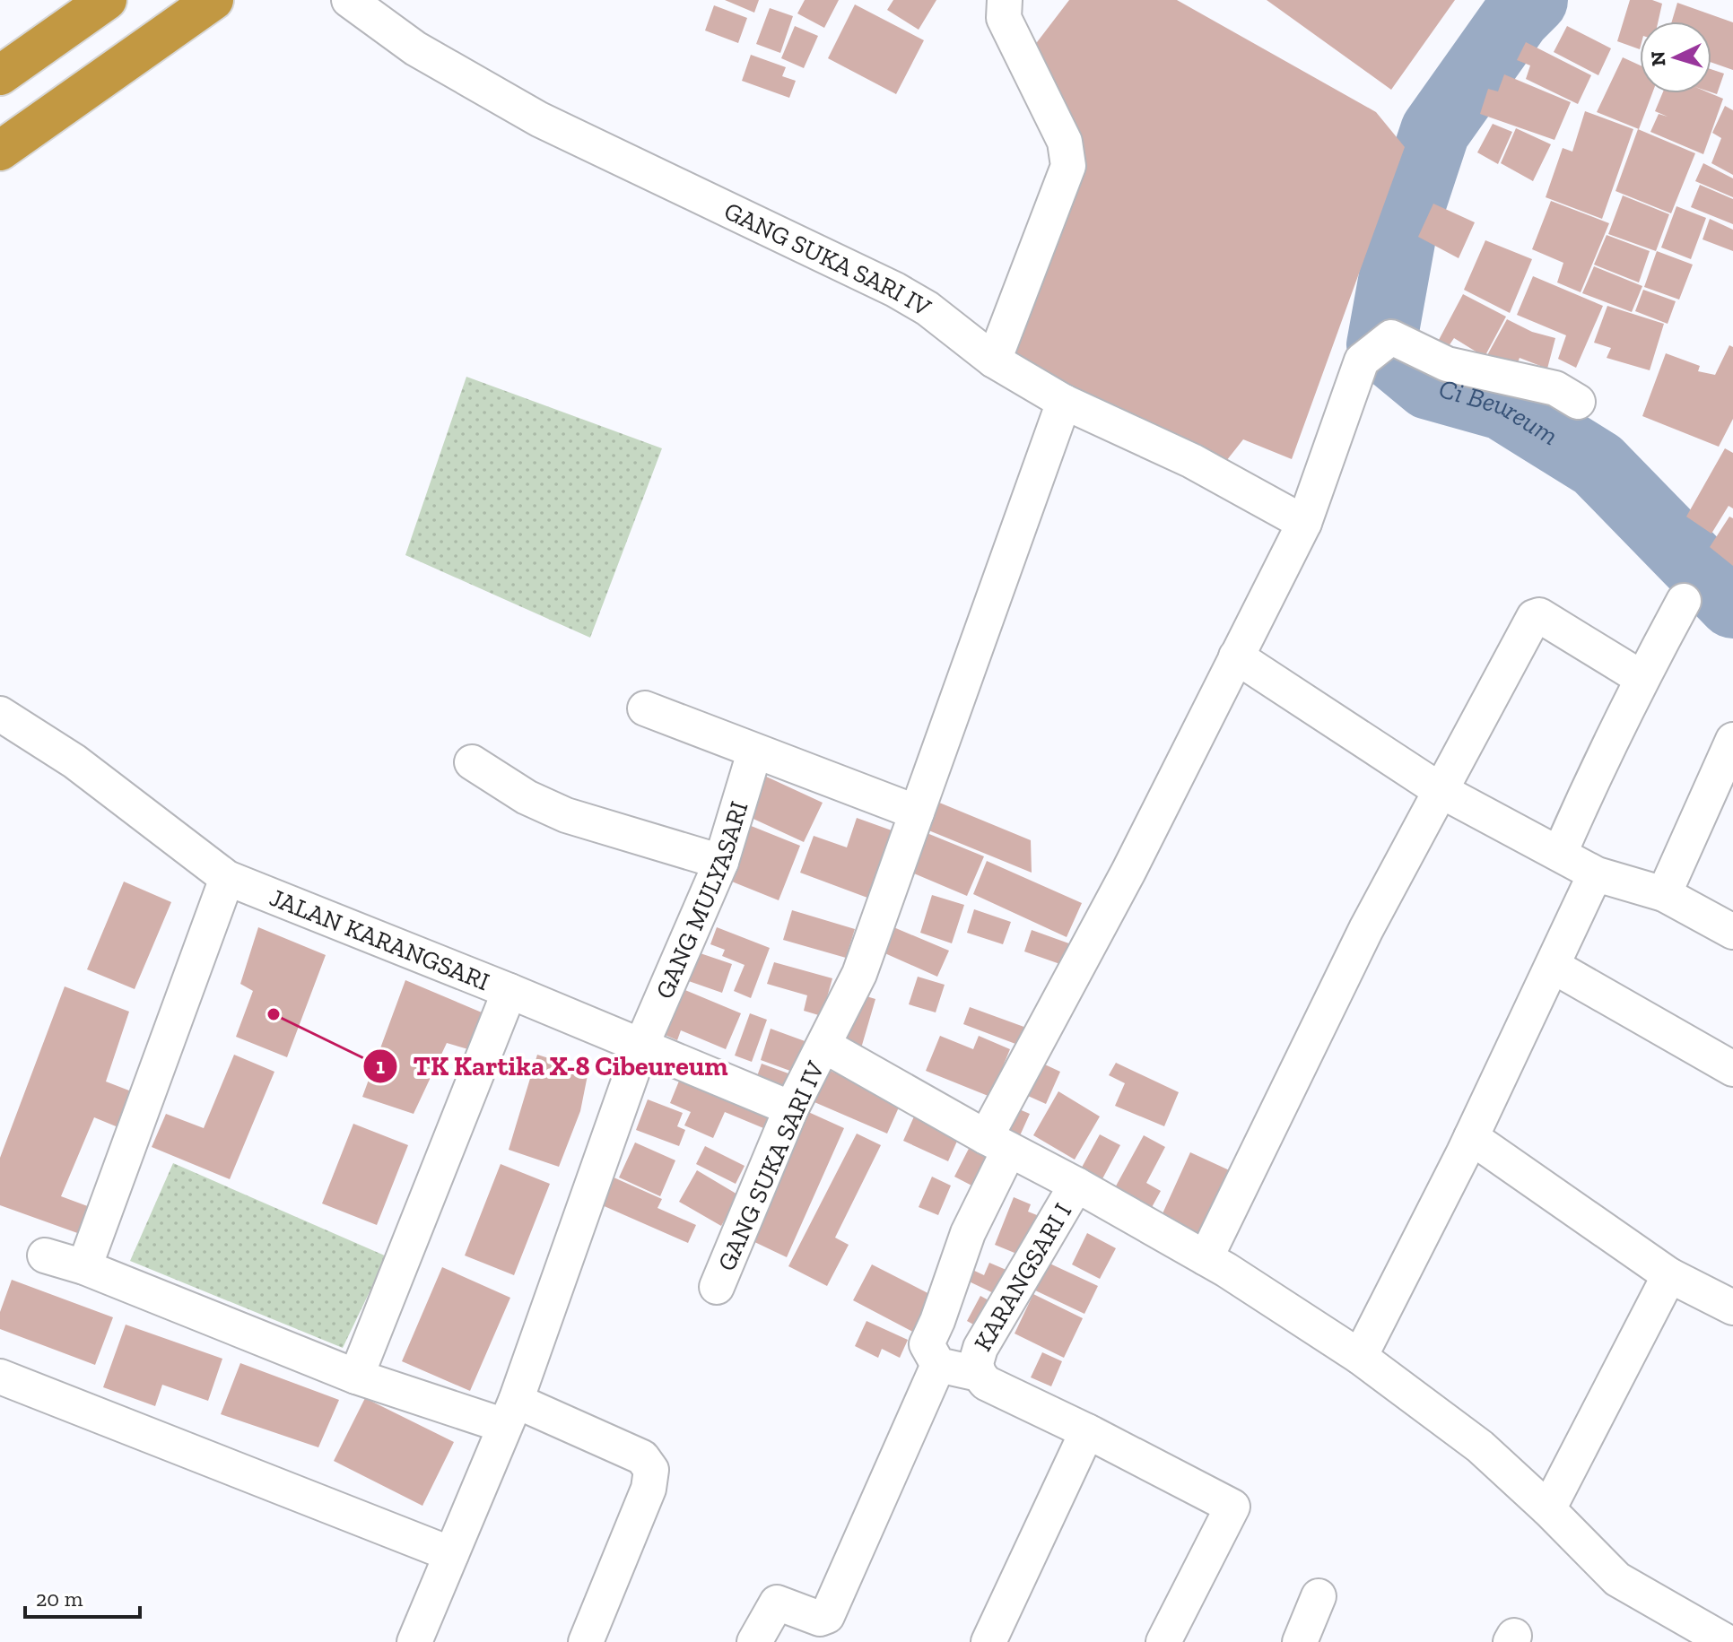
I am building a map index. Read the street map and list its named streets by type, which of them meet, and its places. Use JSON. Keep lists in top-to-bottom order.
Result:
{
  "streets": {
    "street": [
      "GANG SUKA SARI IV",
      "GANG MULYASARI",
      "JALAN KARANGSARI",
      "KARANGSARI I"
    ]
  },
  "crossings": [
    ["GANG SUKA SARI IV", "JALAN KARANGSARI"],
    ["GANG MULYASARI", "JALAN KARANGSARI"]
  ],
  "water": ["Ci Beureum"],
  "places": ["TK Kartika X-8 Cibeureum"],
  "scale_bar": "20 m",
  "north": "left"
}
